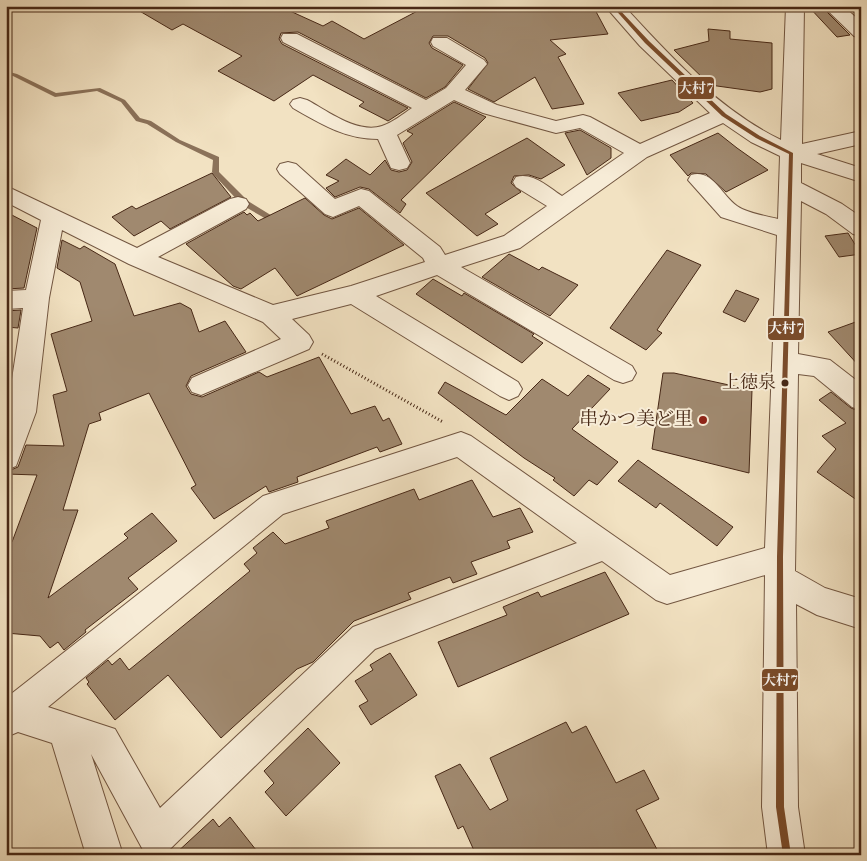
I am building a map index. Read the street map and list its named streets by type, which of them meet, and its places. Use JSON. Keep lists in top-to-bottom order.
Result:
{
  "places": ["上徳泉", "串かつ美ど里"],
  "lines": ["transit line 大村7"]
}
